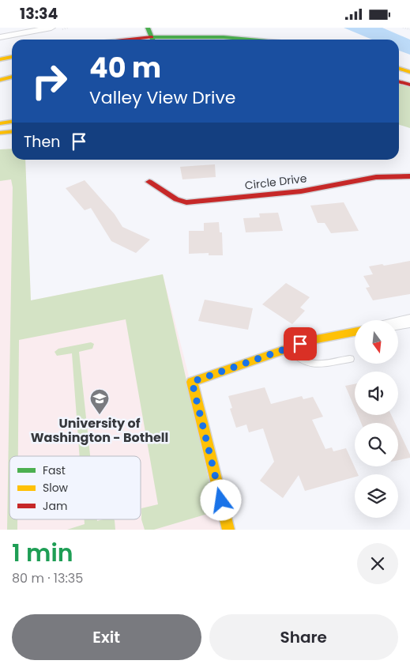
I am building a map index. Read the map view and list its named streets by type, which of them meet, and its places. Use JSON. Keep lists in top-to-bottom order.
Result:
{
  "streets": {
    "main road": ["Circle Drive"]
  },
  "places": {
    "school or university": ["University of Washington - Bothell"]
  },
  "legend": ["Fast", "Slow", "Jam"],
  "north": "bottom",
  "page": {
    "status": "13:34",
    "turn": ["40 m", "Valley View Drive"],
    "then": "Then",
    "heading": ["1 min", "80 m · 13:35"],
    "buttons": ["Exit", "Share"]
  }
}
